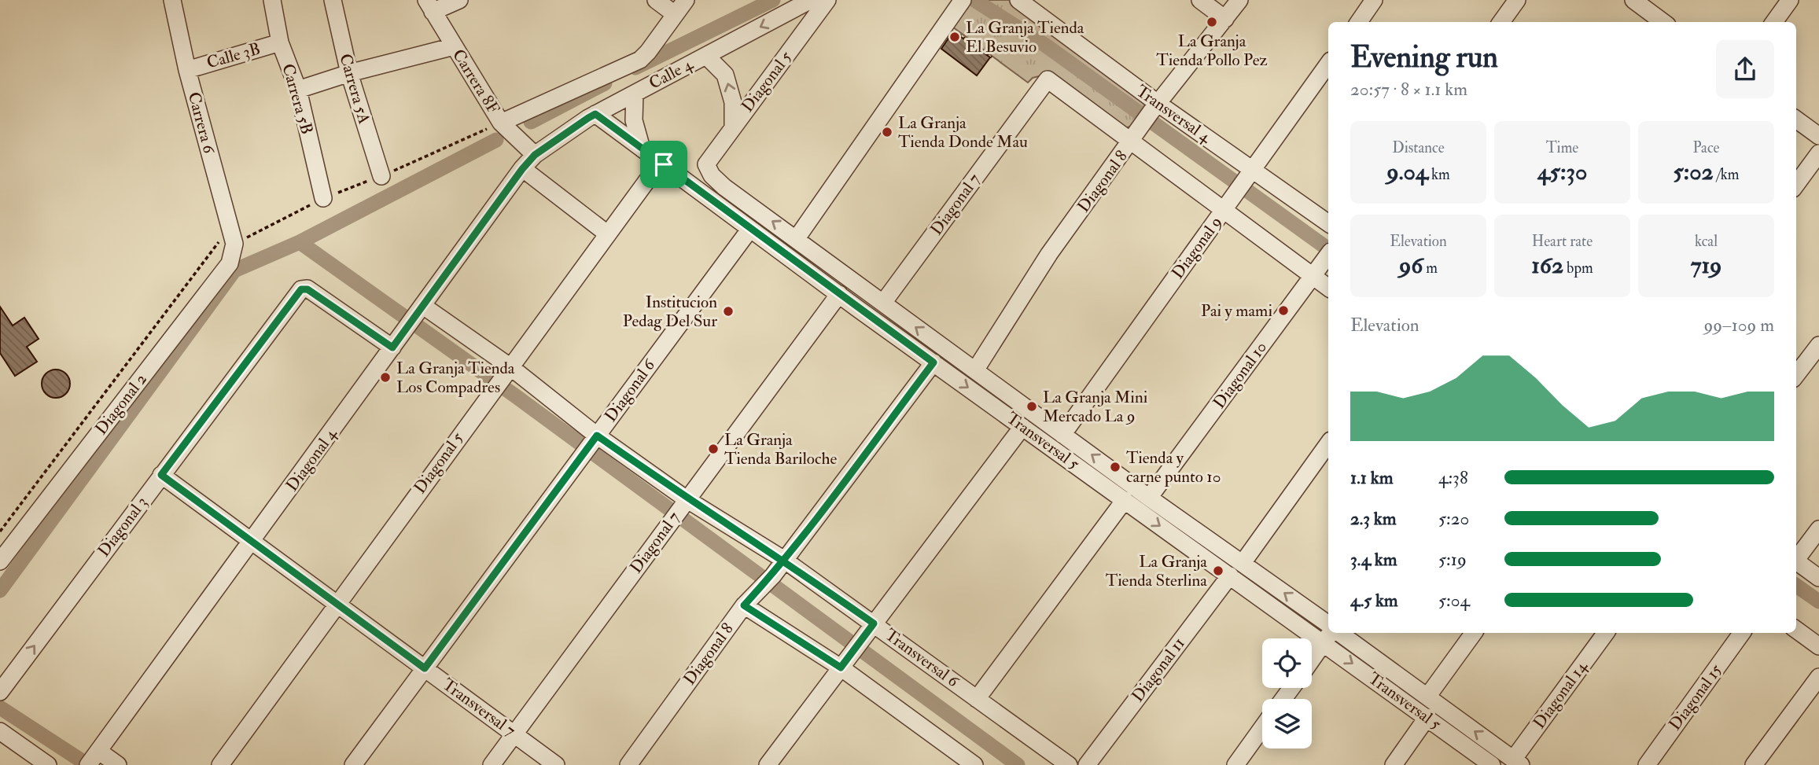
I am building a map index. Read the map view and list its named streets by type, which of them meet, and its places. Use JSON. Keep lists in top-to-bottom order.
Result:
{
  "streets": {
    "street": [
      "Calle 3B",
      "Calle 4",
      "Carrera 8F",
      "Diagonal 5",
      "Carrera 5A",
      "Carrera 5B",
      "Transversal 4",
      "Carrera 6",
      "Diagonal 8",
      "Diagonal 7",
      "Diagonal 9",
      "Diagonal 10",
      "Diagonal 6",
      "Diagonal 2",
      "Transversal 5",
      "Diagonal 4",
      "Diagonal 3",
      "Transversal 6",
      "Diagonal 11",
      "Diagonal 14",
      "Diagonal 15",
      "Transversal 7"
    ]
  },
  "crossings": [
    ["Calle 3B", "Carrera 5B"],
    ["Calle 3B", "Carrera 6"],
    ["Calle 4", "Carrera 8F"],
    ["Calle 4", "Diagonal 5"],
    ["Calle 4", "Transversal 5"],
    ["Calle 4", "Diagonal 4"],
    ["Carrera 8F", "Diagonal 4"],
    ["Diagonal 5", "Transversal 5"],
    ["Diagonal 5", "Transversal 6"],
    ["Diagonal 5", "Transversal 7"],
    ["Transversal 4", "Diagonal 8"],
    ["Transversal 4", "Diagonal 9"],
    ["Carrera 6", "Diagonal 2"],
    ["Diagonal 8", "Diagonal 7"],
    ["Diagonal 8", "Transversal 5"],
    ["Diagonal 8", "Transversal 6"],
    ["Diagonal 7", "Transversal 5"],
    ["Diagonal 7", "Transversal 6"],
    ["Diagonal 7", "Transversal 7"],
    ["Diagonal 9", "Transversal 5"],
    ["Diagonal 10", "Transversal 5"],
    ["Diagonal 6", "Transversal 5"],
    ["Diagonal 6", "Transversal 6"],
    ["Diagonal 6", "Transversal 7"],
    ["Transversal 5", "Diagonal 11"],
    ["Transversal 5", "Diagonal 14"],
    ["Diagonal 4", "Diagonal 3"],
    ["Diagonal 4", "Transversal 6"],
    ["Diagonal 4", "Transversal 7"],
    ["Diagonal 3", "Transversal 7"]
  ],
  "one_way": ["Diagonal 3"],
  "places": [
    "La Granja Tienda Pollo Pez",
    "La Granja Tienda El Besuvio",
    "La Granja Tienda Donde Mau",
    "Pai y mami",
    "Institucion Pedag Del Sur",
    "La Granja Tienda Los Compadres",
    "La Granja Mini Mercado La 9",
    "La Granja Tienda Bariloche",
    "Tienda y carne punto 10",
    "La Granja Tienda Sterlina"
  ],
  "page": {
    "heading": ["Evening run", "20:57 · 8 × 1.1 km"],
    "stats": [
      ["Distance", "9.04 km"],
      ["Time", "45:30"],
      ["Pace", "5:02 /km"],
      ["Elevation", "96 m"],
      ["Heart rate", "162 bpm"],
      ["kcal", "719"]
    ],
    "chart": ["Elevation", "99–109 m"],
    "list": [
      {
        "name": "1.1 km",
        "note": "4:38"
      },
      {
        "name": "2.3 km",
        "note": "5:20"
      },
      {
        "name": "3.4 km",
        "note": "5:19"
      },
      {
        "name": "4.5 km",
        "note": "5:04"
      }
    ]
  }
}
